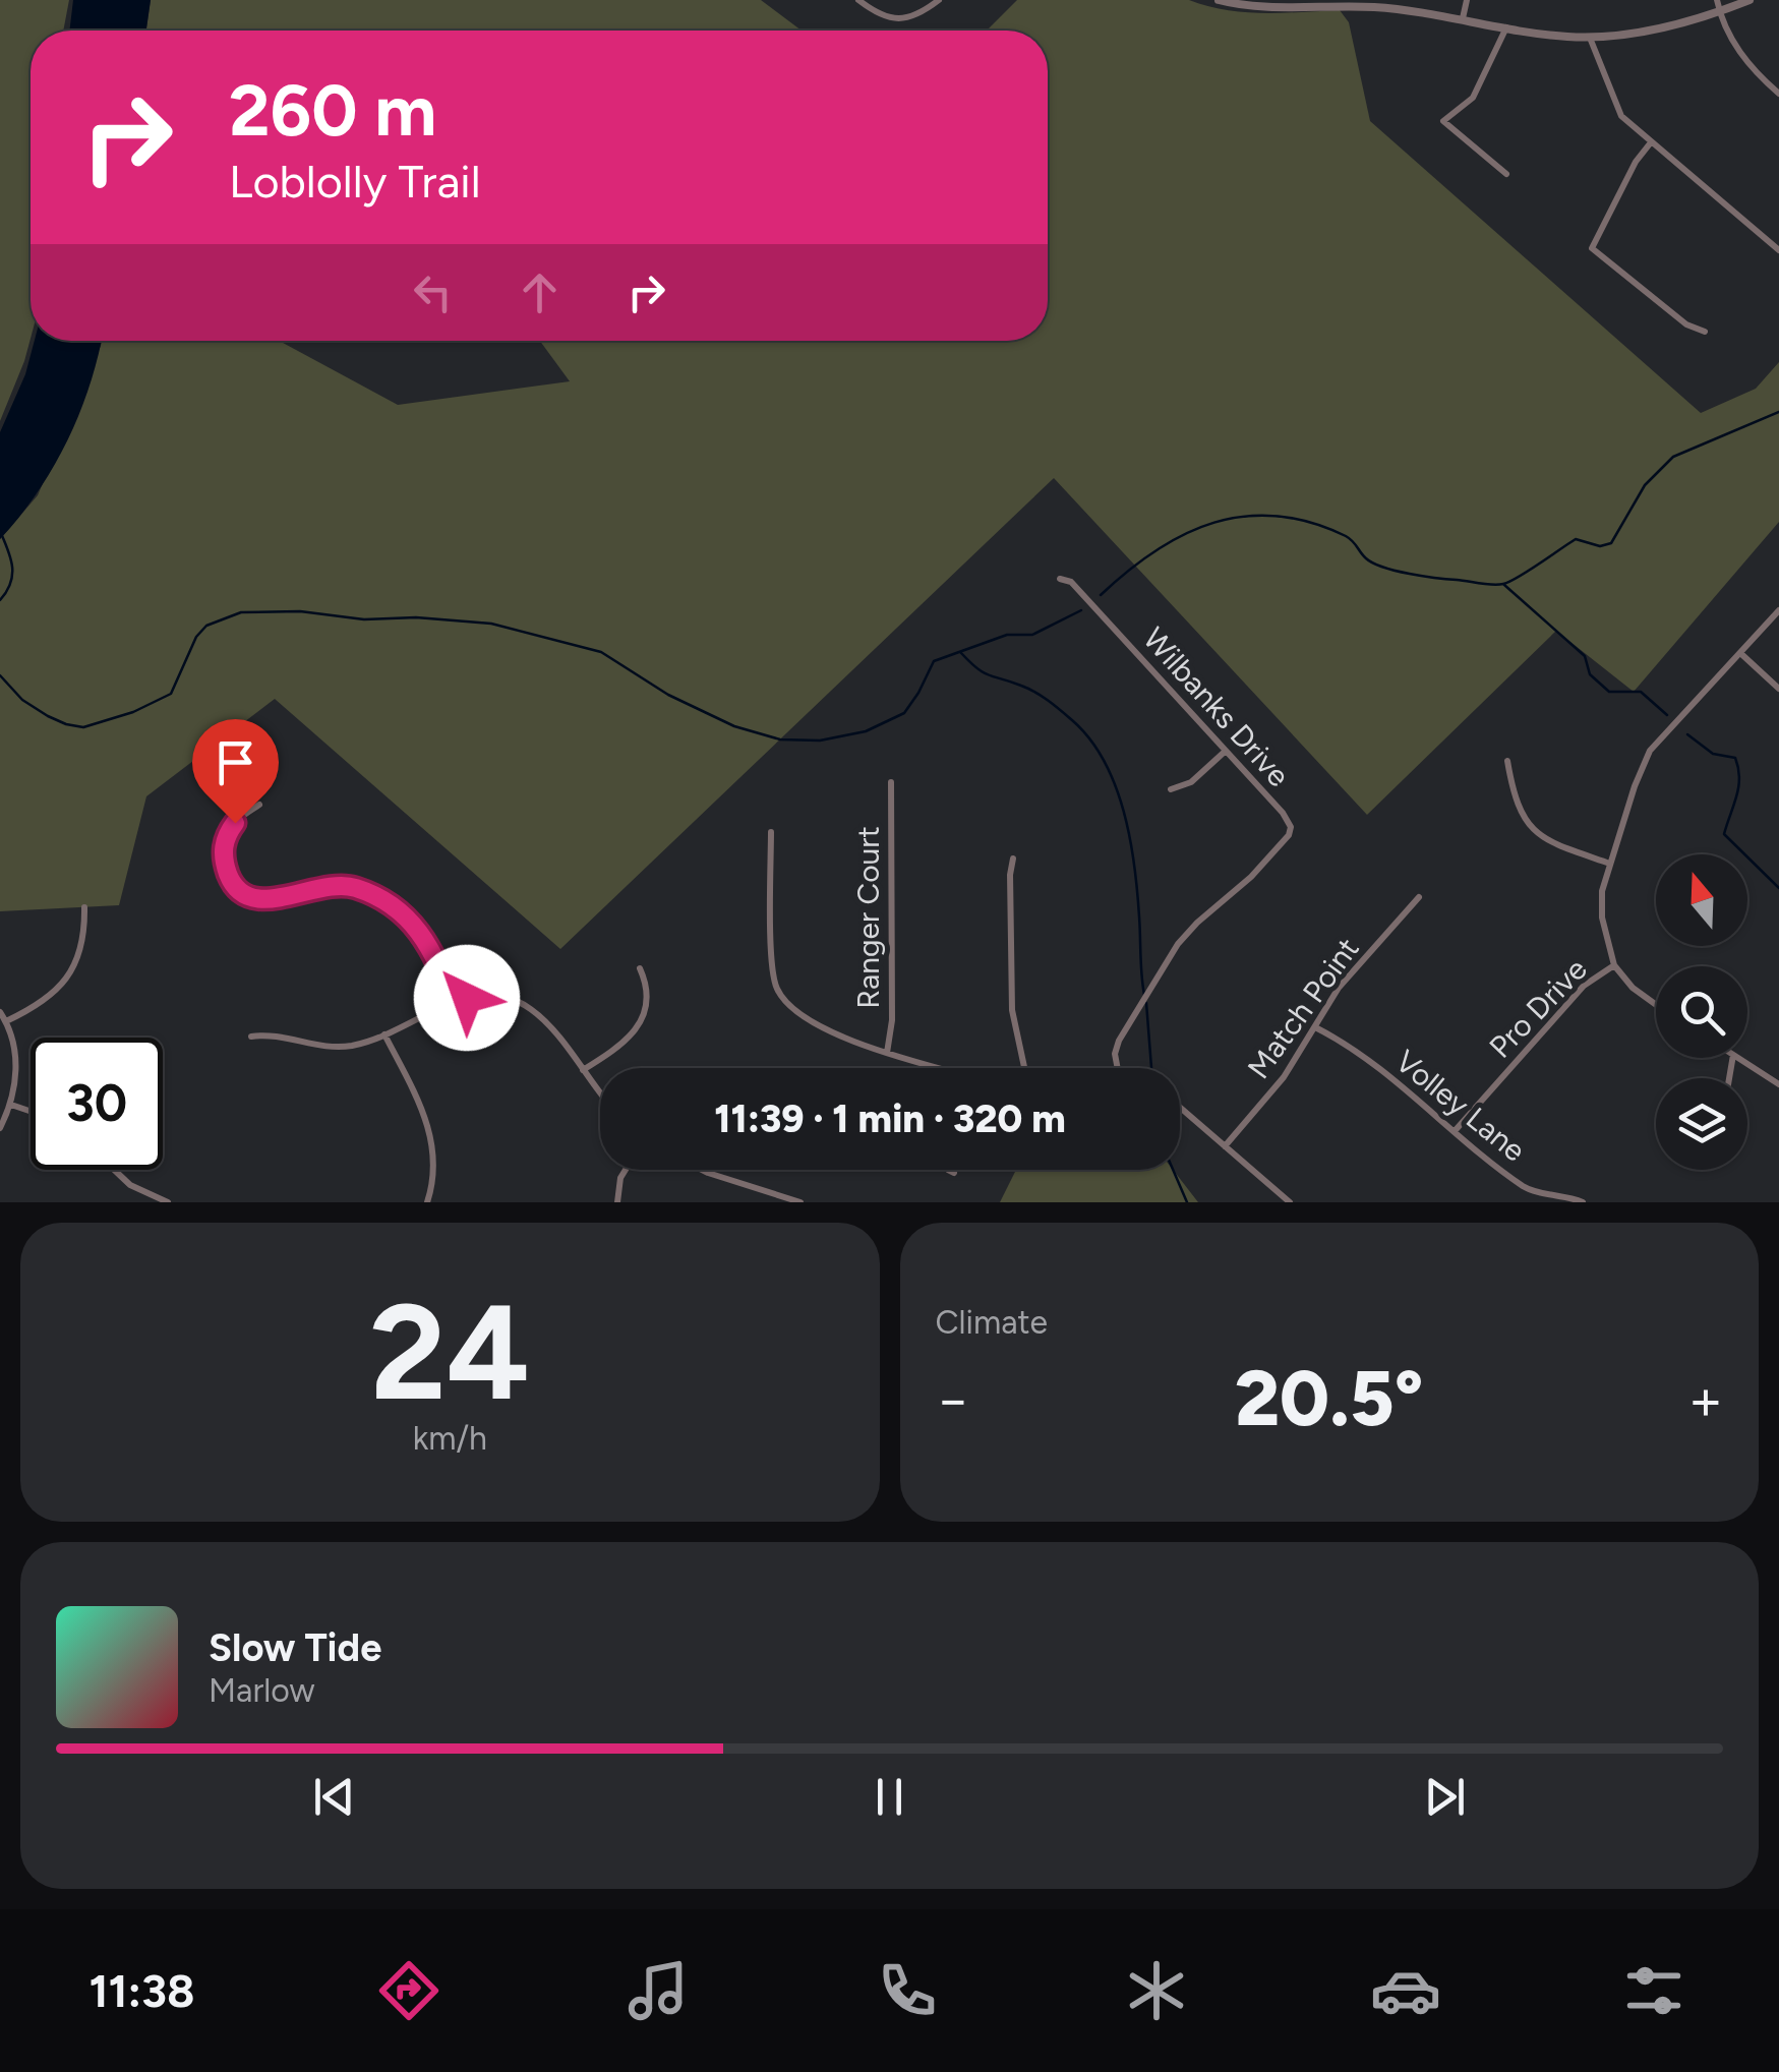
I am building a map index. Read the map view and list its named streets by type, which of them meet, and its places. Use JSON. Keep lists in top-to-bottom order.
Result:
{
  "streets": {
    "street": [
      "Wilbanks Drive",
      "Ranger Court",
      "Match Point",
      "Pro Drive",
      "Volley Lane"
    ]
  },
  "crossings": [
    ["Match Point", "Volley Lane"],
    ["Pro Drive", "Volley Lane"]
  ],
  "north": "top",
  "page": {
    "turn": ["260 m", "Loblolly Trail"],
    "limit": "30",
    "trip": "11:39 · 1 min · 320 m",
    "tile": [
      ["24", "km/h"],
      "Climate"
    ],
    "heat": ["−", "20.5°", "+"],
    "song": ["Slow Tide", "Marlow"],
    "tabs": "11:38"
  }
}
